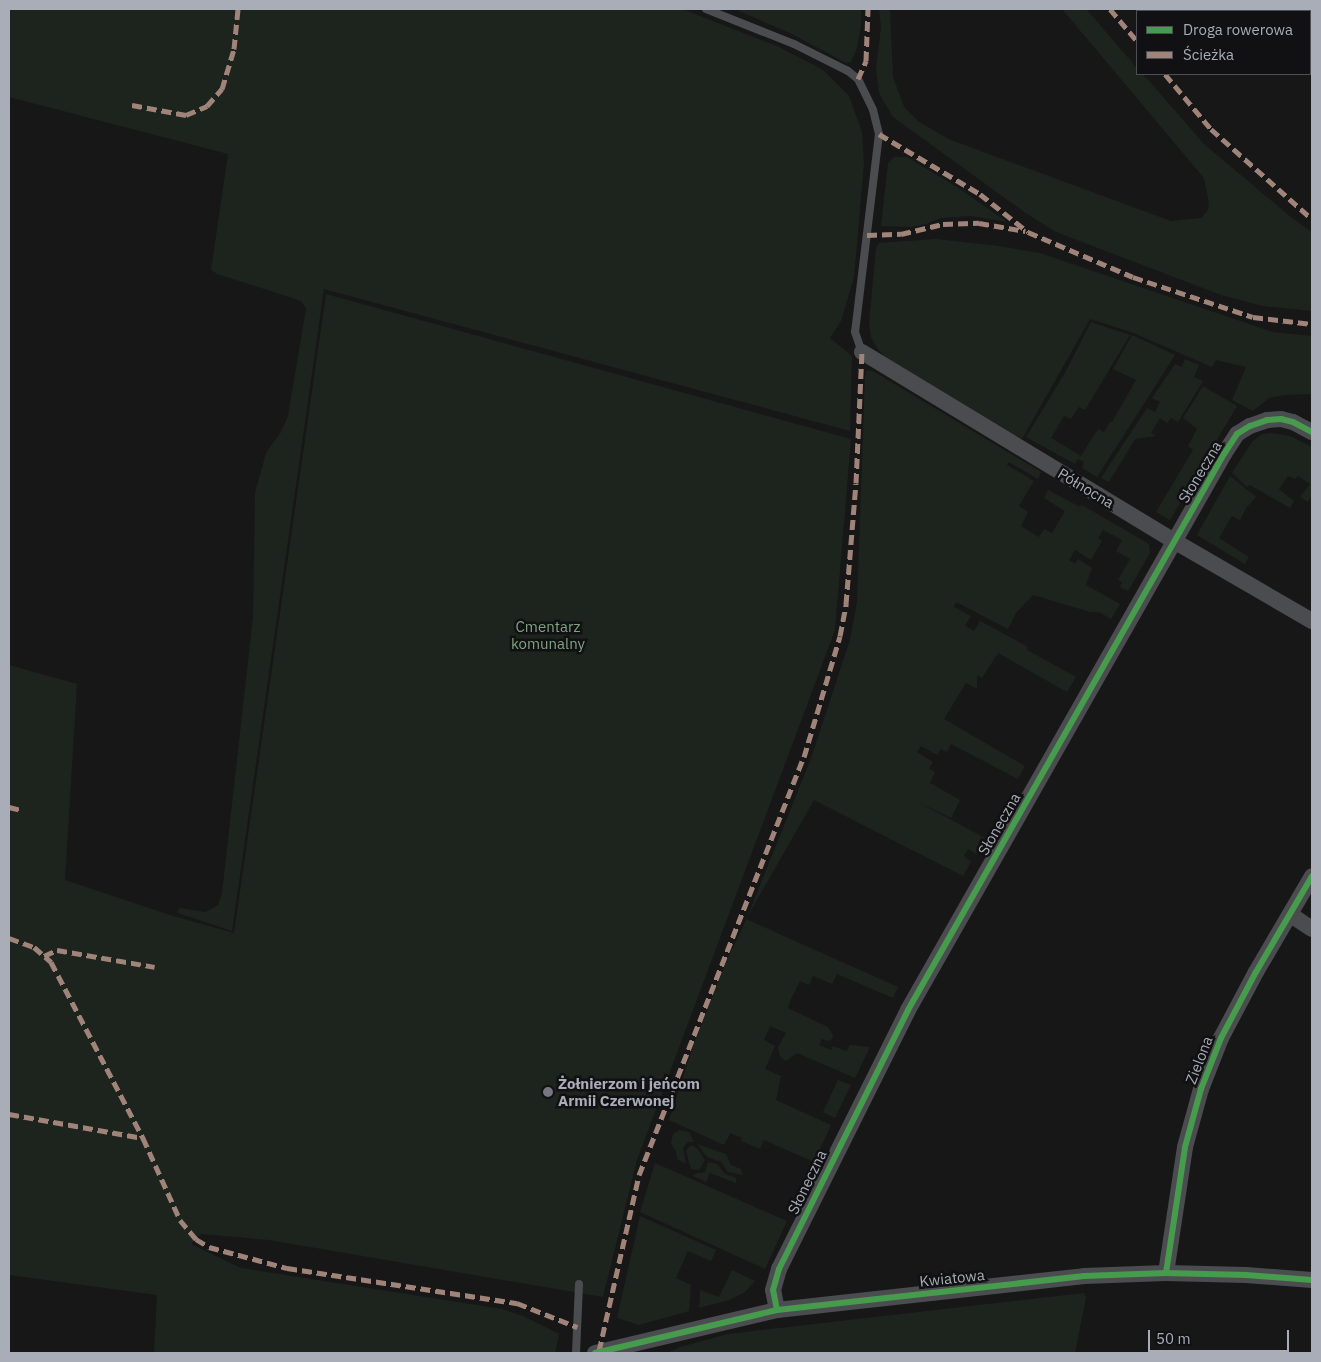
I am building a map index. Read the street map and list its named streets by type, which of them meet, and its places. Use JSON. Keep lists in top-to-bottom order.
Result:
{
  "streets": {
    "street": [
      "Słoneczna",
      "Północna",
      "Zielona",
      "Kwiatowa"
    ]
  },
  "crossings": [
    ["Słoneczna", "Północna"],
    ["Słoneczna", "Kwiatowa"],
    ["Zielona", "Kwiatowa"]
  ],
  "parks": ["Cmentarz komunalny"],
  "places": ["Żołnierzom i jeńcom Armii Czerwonej"],
  "legend": ["Droga rowerowa", "Ścieżka"],
  "scale_bar": "50 m"
}
